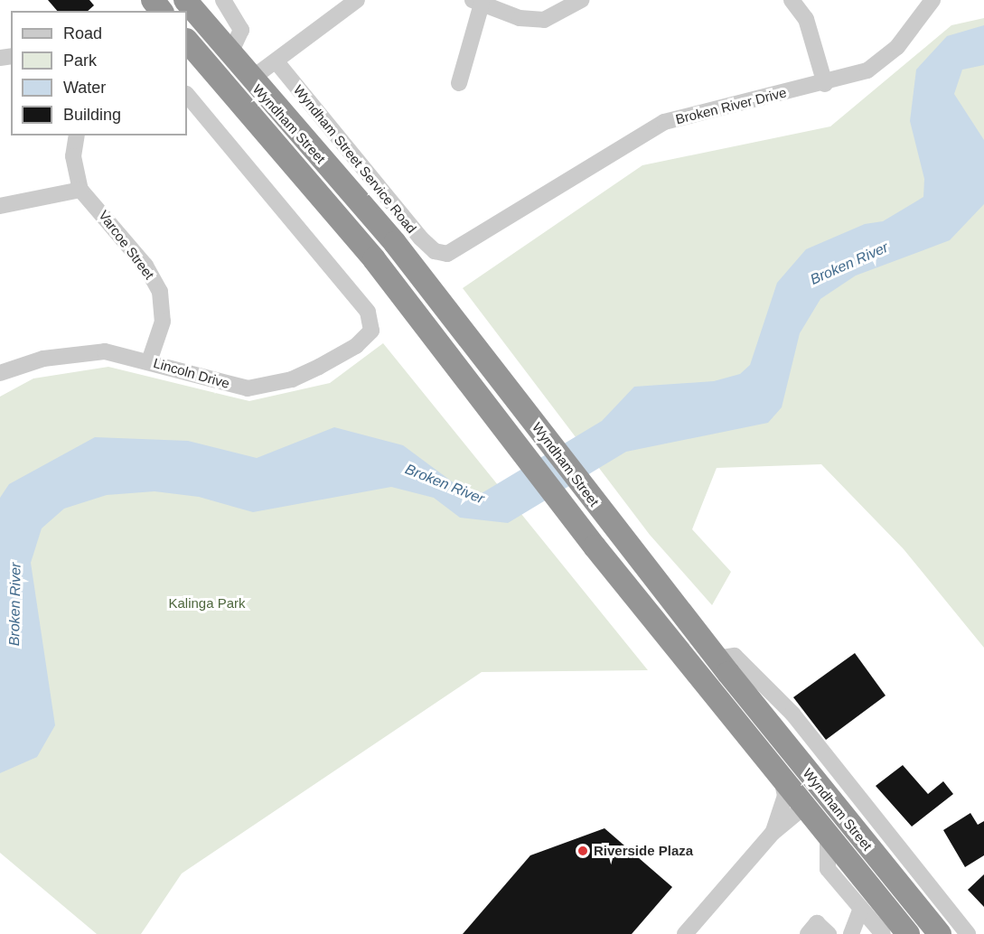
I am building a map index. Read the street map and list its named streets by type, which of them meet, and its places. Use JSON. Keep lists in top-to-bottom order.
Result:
{
  "streets": {
    "highway": ["Wyndham Street"],
    "street": [
      "Broken River Drive",
      "Wyndham Street Service Road",
      "Varcoe Street",
      "Lincoln Drive"
    ]
  },
  "crossings": [
    ["Broken River Drive", "Wyndham Street Service Road"],
    ["Varcoe Street", "Lincoln Drive"]
  ],
  "water": ["Broken River"],
  "parks": ["Kalinga Park"],
  "places": ["Riverside Plaza"],
  "legend": [
    "Road",
    "Park",
    "Water",
    "Building"
  ]
}
